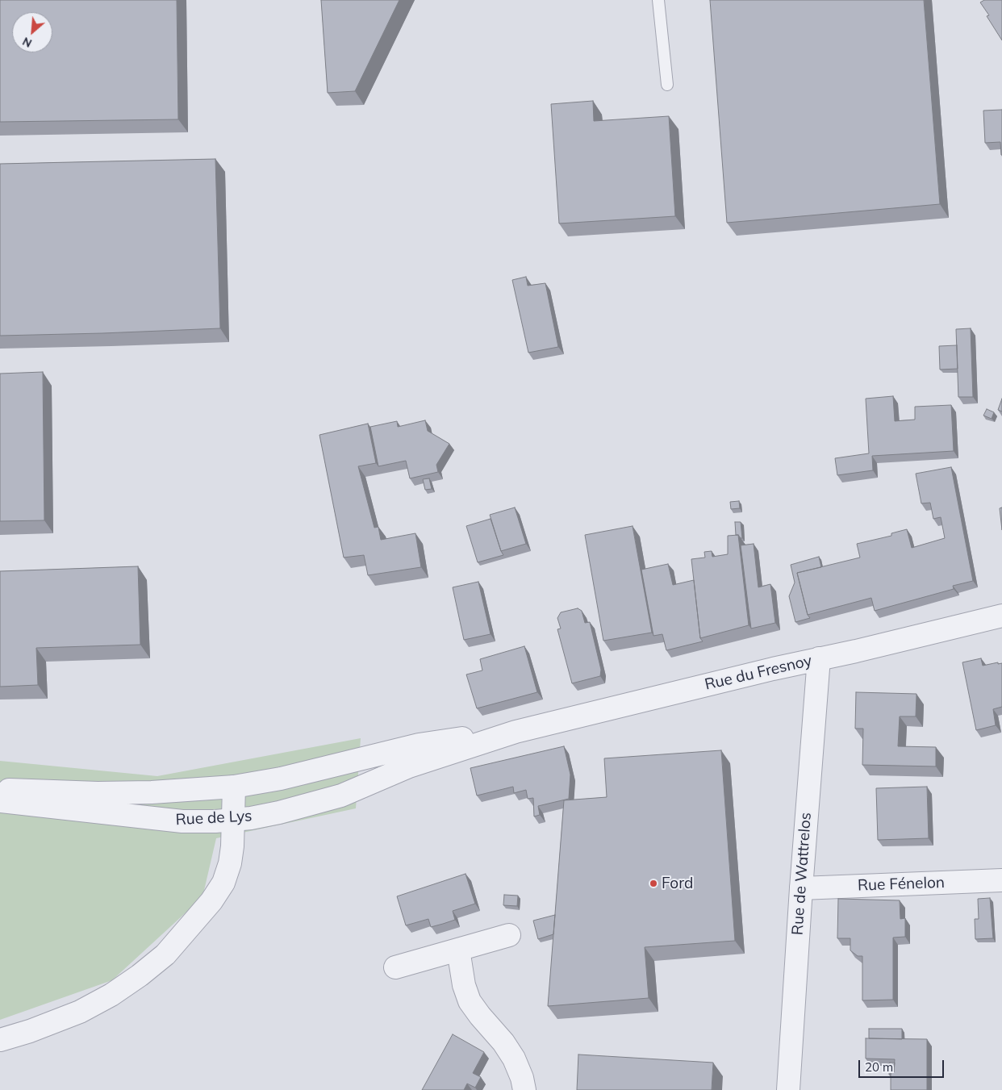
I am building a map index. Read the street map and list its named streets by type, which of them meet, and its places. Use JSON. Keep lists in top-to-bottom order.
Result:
{
  "streets": {
    "street": [
      "Rue du Fresnoy",
      "Rue de Lys",
      "Rue de Wattrelos",
      "Rue Fénelon"
    ]
  },
  "crossings": [
    ["Rue du Fresnoy", "Rue de Lys"],
    ["Rue du Fresnoy", "Rue de Wattrelos"],
    ["Rue de Wattrelos", "Rue Fénelon"]
  ],
  "places": ["Ford"],
  "scale_bar": "20 m",
  "north": "bottom left"
}
